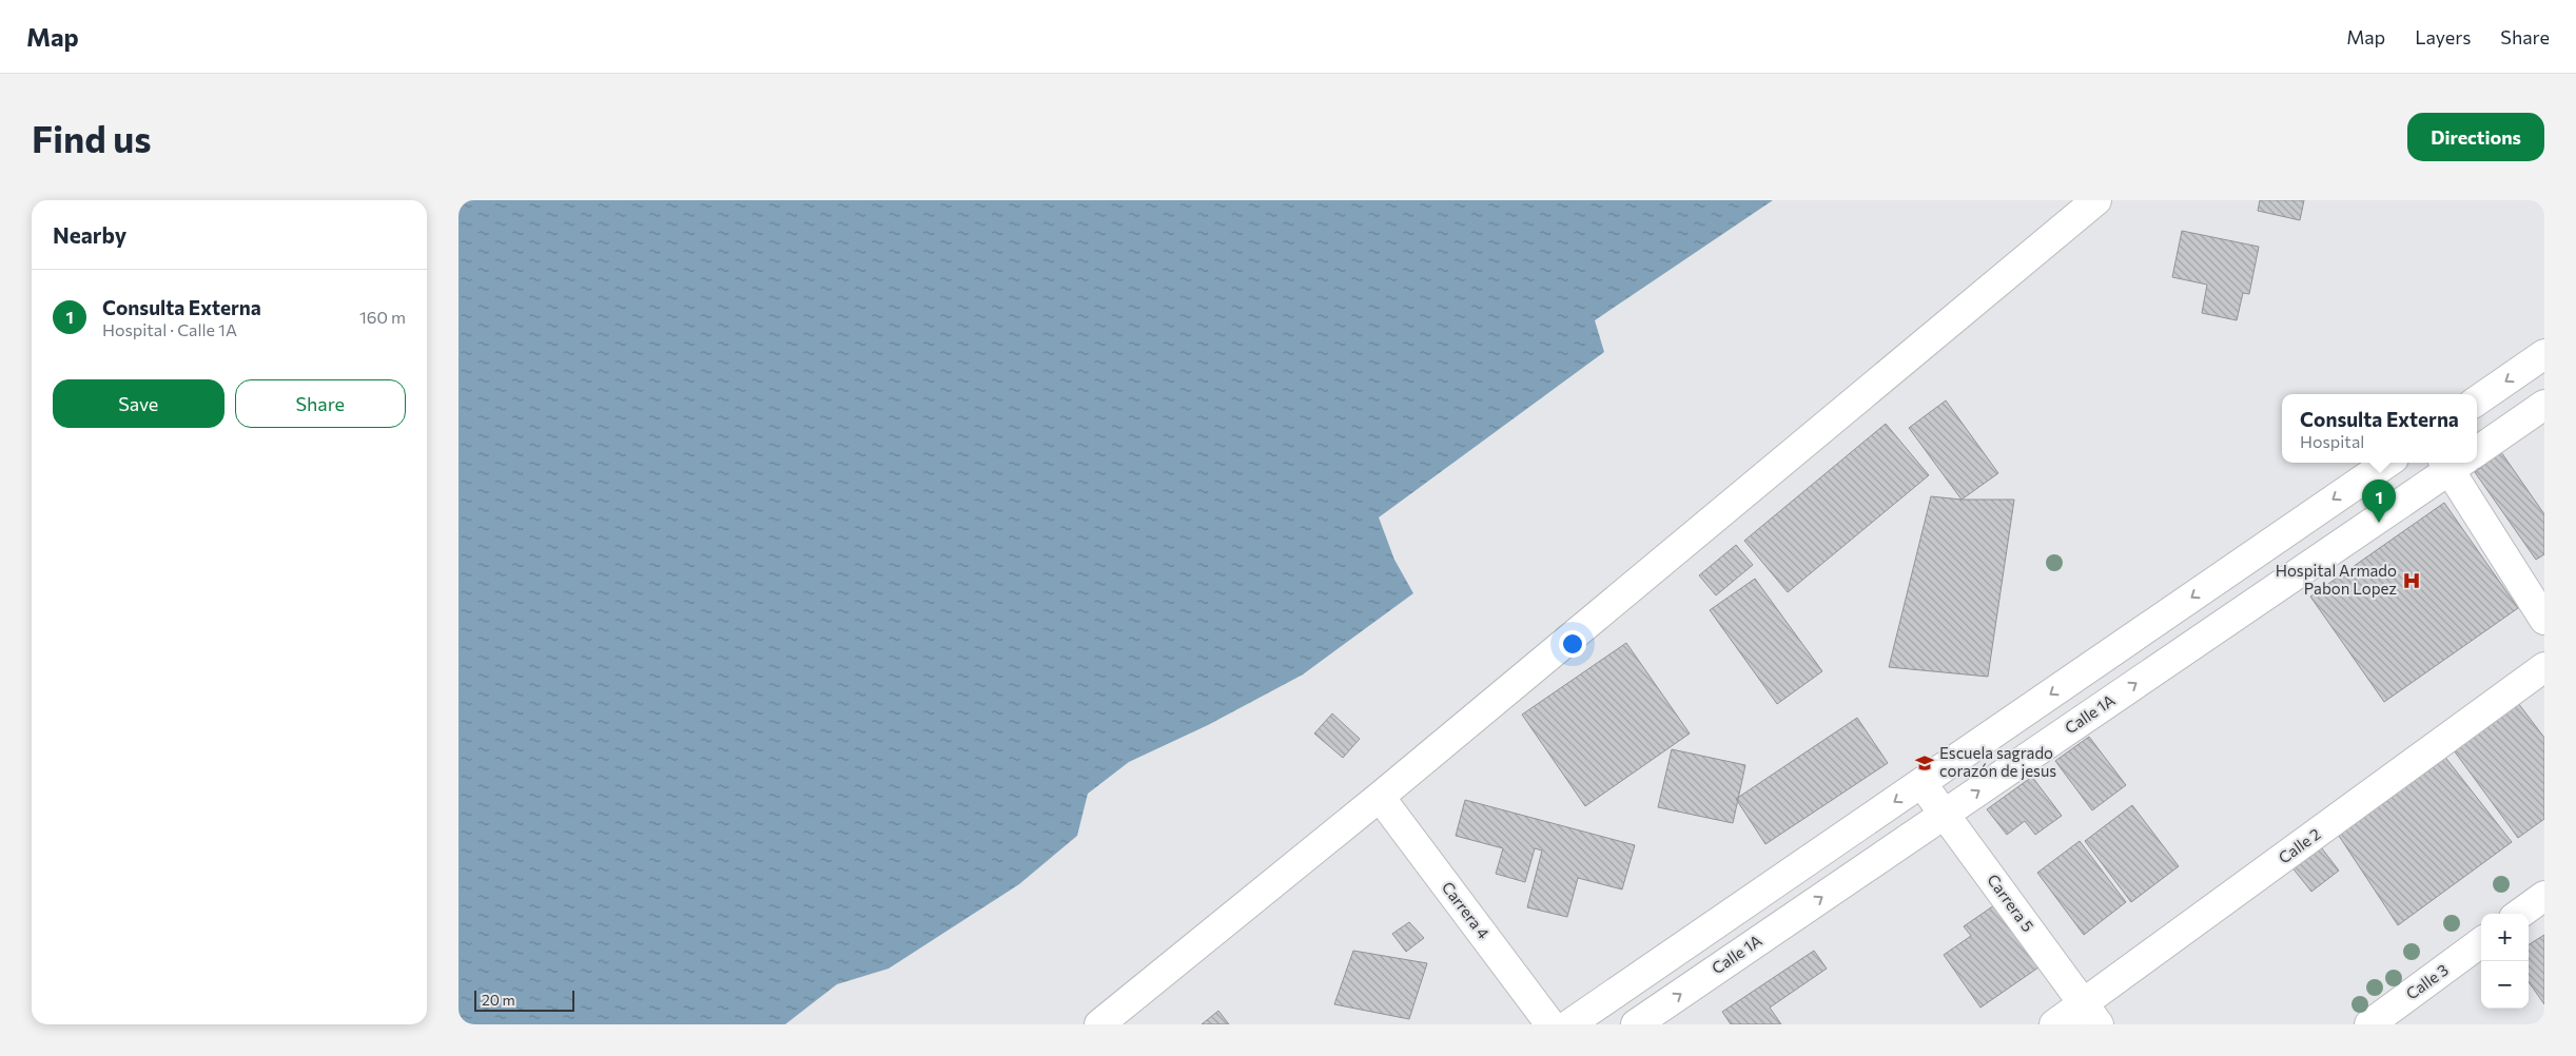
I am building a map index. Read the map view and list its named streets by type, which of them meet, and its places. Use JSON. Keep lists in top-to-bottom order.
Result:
{
  "streets": {
    "street": [
      "Calle 1A",
      "Calle 2",
      "Carrera 5",
      "Carrera 4",
      "Calle 3"
    ]
  },
  "crossings": [
    ["Calle 1A", "Carrera 5"],
    ["Calle 2", "Carrera 5"]
  ],
  "places": {
    "hospital": ["Hospital Armado Pabon Lopez"],
    "school or university": ["Escuela sagrado corazón de jesus"]
  },
  "scale_bar": "20 m",
  "page": {
    "header": "Map",
    "nav": ["Map", "Layers", "Share"],
    "buttons": [
      "Directions",
      ["Save", "Share"]
    ],
    "title": "Find us",
    "heading": "Nearby",
    "list": [
      {
        "mark": "1",
        "name": "Consulta Externa",
        "note": "Hospital · Calle 1A",
        "value": "160 m"
      }
    ],
    "popup": ["Consulta Externa", "Hospital"],
    "pins": "1",
    "map_buttons": ["+", "−"],
    "scale": "20 m"
  }
}
